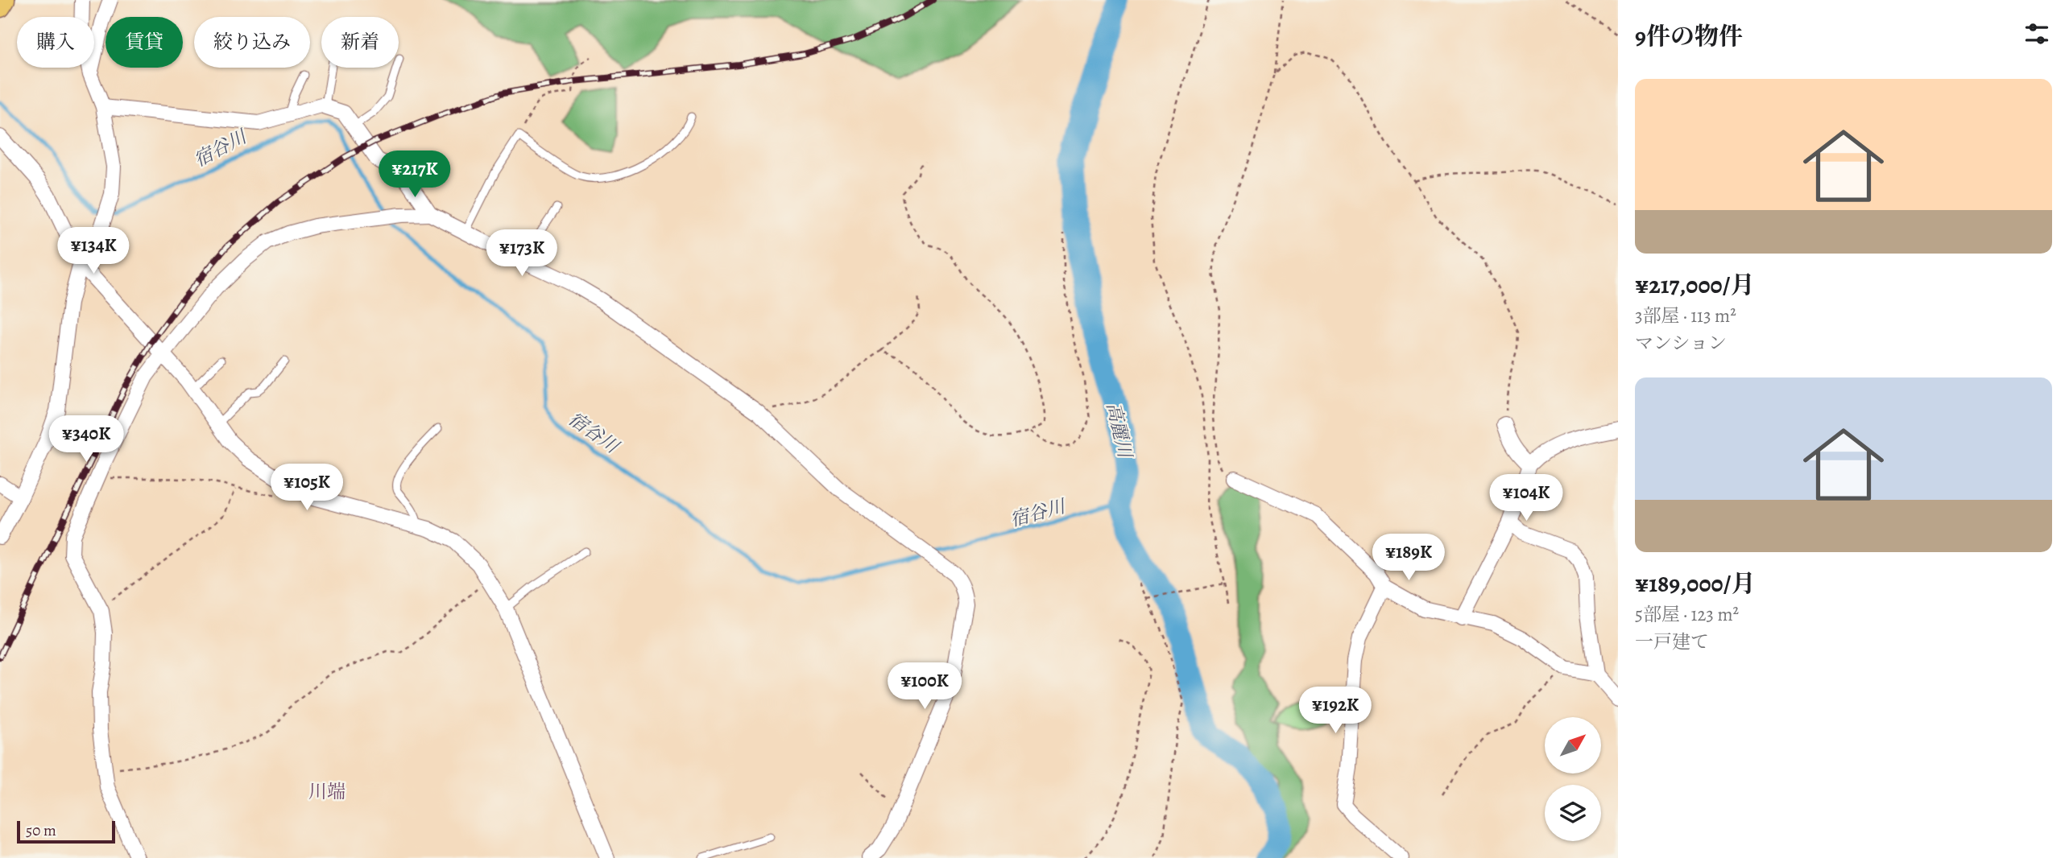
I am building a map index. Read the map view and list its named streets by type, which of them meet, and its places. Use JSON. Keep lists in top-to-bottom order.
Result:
{
  "districts": ["川端"],
  "water": ["宿谷川", "高麗川"],
  "scale_bar": "50 m",
  "north": "top right",
  "page": {
    "heading": "9件の物件",
    "chip": [
      "購入",
      "賃貸",
      "絞り込み",
      "新着"
    ],
    "list": [
      {
        "name": "¥217,000/月",
        "note": "3部屋 · 113 m² · マンション"
      },
      {
        "name": "¥189,000/月",
        "note": "5部屋 · 123 m² · 一戸建て"
      }
    ],
    "price": [
      "¥217K",
      "¥134K",
      "¥173K",
      "¥340K",
      "¥105K",
      "¥104K",
      "¥189K",
      "¥100K",
      "¥192K"
    ],
    "scale": "50 m"
  }
}
